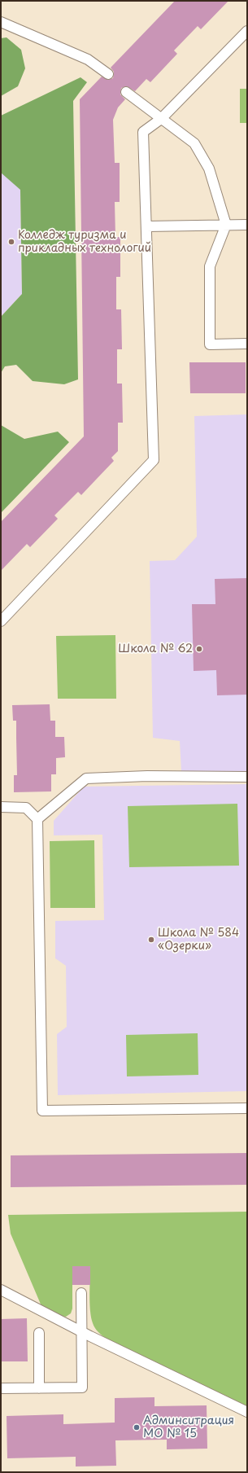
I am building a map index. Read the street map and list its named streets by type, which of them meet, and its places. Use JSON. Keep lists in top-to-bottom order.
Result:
{
  "places": [
    "Колледж туризма и прикладных технологий",
    "Школа № 62",
    "Школа № 584 «Озерки»",
    "Админситрация МО № 15"
  ]
}
